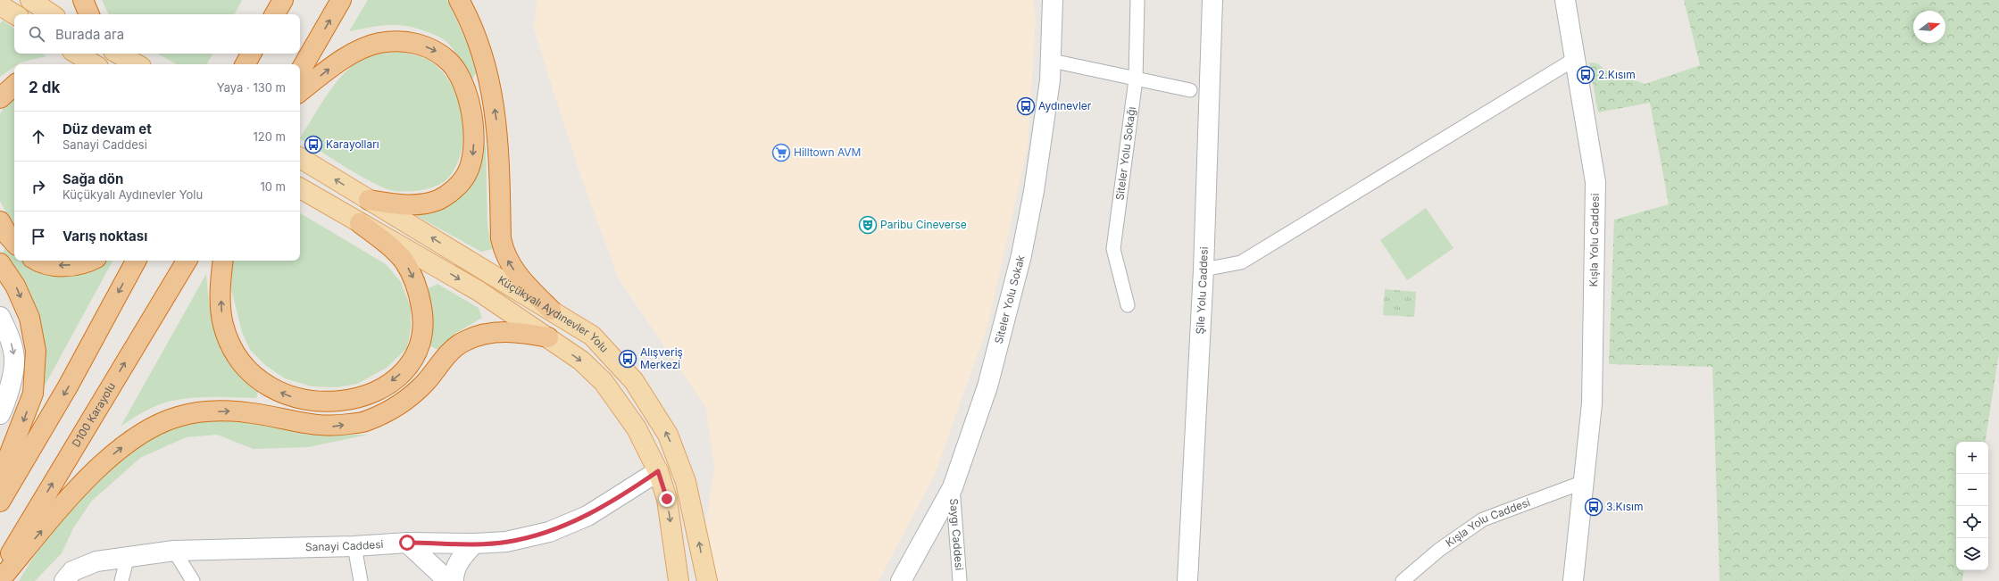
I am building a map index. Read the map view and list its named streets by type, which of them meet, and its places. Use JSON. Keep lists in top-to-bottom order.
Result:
{
  "streets": {
    "highway": ["D100 Karayolu"],
    "main road": ["Küçükyalı Aydınevler Yolu"],
    "street": [
      "Siteler Yolu Sokağı",
      "Kışla Yolu Caddesi",
      "Şile Yolu Caddesi",
      "Siteler Yolu Sokak",
      "Saygı Caddesi",
      "Sanayi Caddesi"
    ]
  },
  "crossings": [
    ["Siteler Yolu Sokak", "Saygı Caddesi"],
    ["Küçükyalı Aydınevler Yolu", "Sanayi Caddesi"]
  ],
  "places": {
    "bus stop": [
      "2.Kısım",
      "Aydınevler",
      "Karayolları",
      "Alışveriş Merkezi",
      "3.Kısım"
    ],
    "supermarket": ["Hilltown AVM"],
    "theatre": ["Paribu Cineverse"]
  },
  "north": "right",
  "page": {
    "search": "Burada ara",
    "heading": ["2 dk", "Yaya · 130 m"],
    "list": [
      ["Düz devam et", "Sanayi Caddesi", "120 m"],
      ["Sağa dön", "Küçükyalı Aydınevler Yolu", "10 m"],
      "Varış noktası"
    ],
    "map_buttons": ["+", "−"]
  }
}
